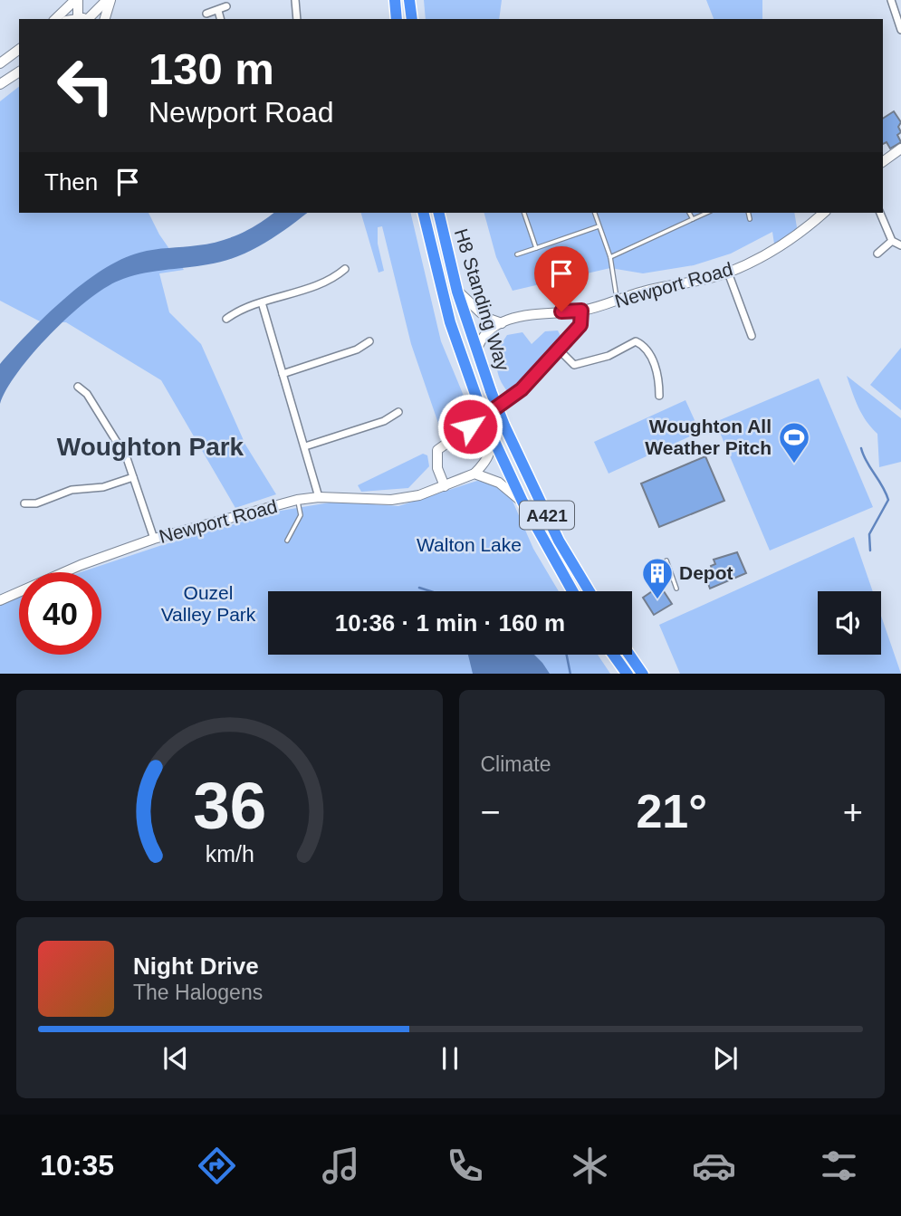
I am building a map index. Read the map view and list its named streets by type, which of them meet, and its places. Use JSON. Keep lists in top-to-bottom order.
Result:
{
  "streets": {
    "highway": ["H8 Standing Way", "A421"],
    "street": ["Newport Road"]
  },
  "crossings": [
    ["Newport Road", "H8 Standing Way"]
  ],
  "districts": ["Woughton Park"],
  "parks": ["Walton Lake", "Ouzel Valley Park"],
  "places": {
    "sports": ["Woughton All Weather Pitch"],
    "building": ["Depot"]
  },
  "page": {
    "turn": ["130 m", "Newport Road"],
    "then": "Then",
    "limit": "40",
    "trip": "10:36 · 1 min · 160 m",
    "tile": "Climate",
    "heat": ["−", "21°", "+"],
    "song": ["Night Drive", "The Halogens"],
    "tabs": "10:35",
    "gauge": ["36", "km/h"]
  }
}
